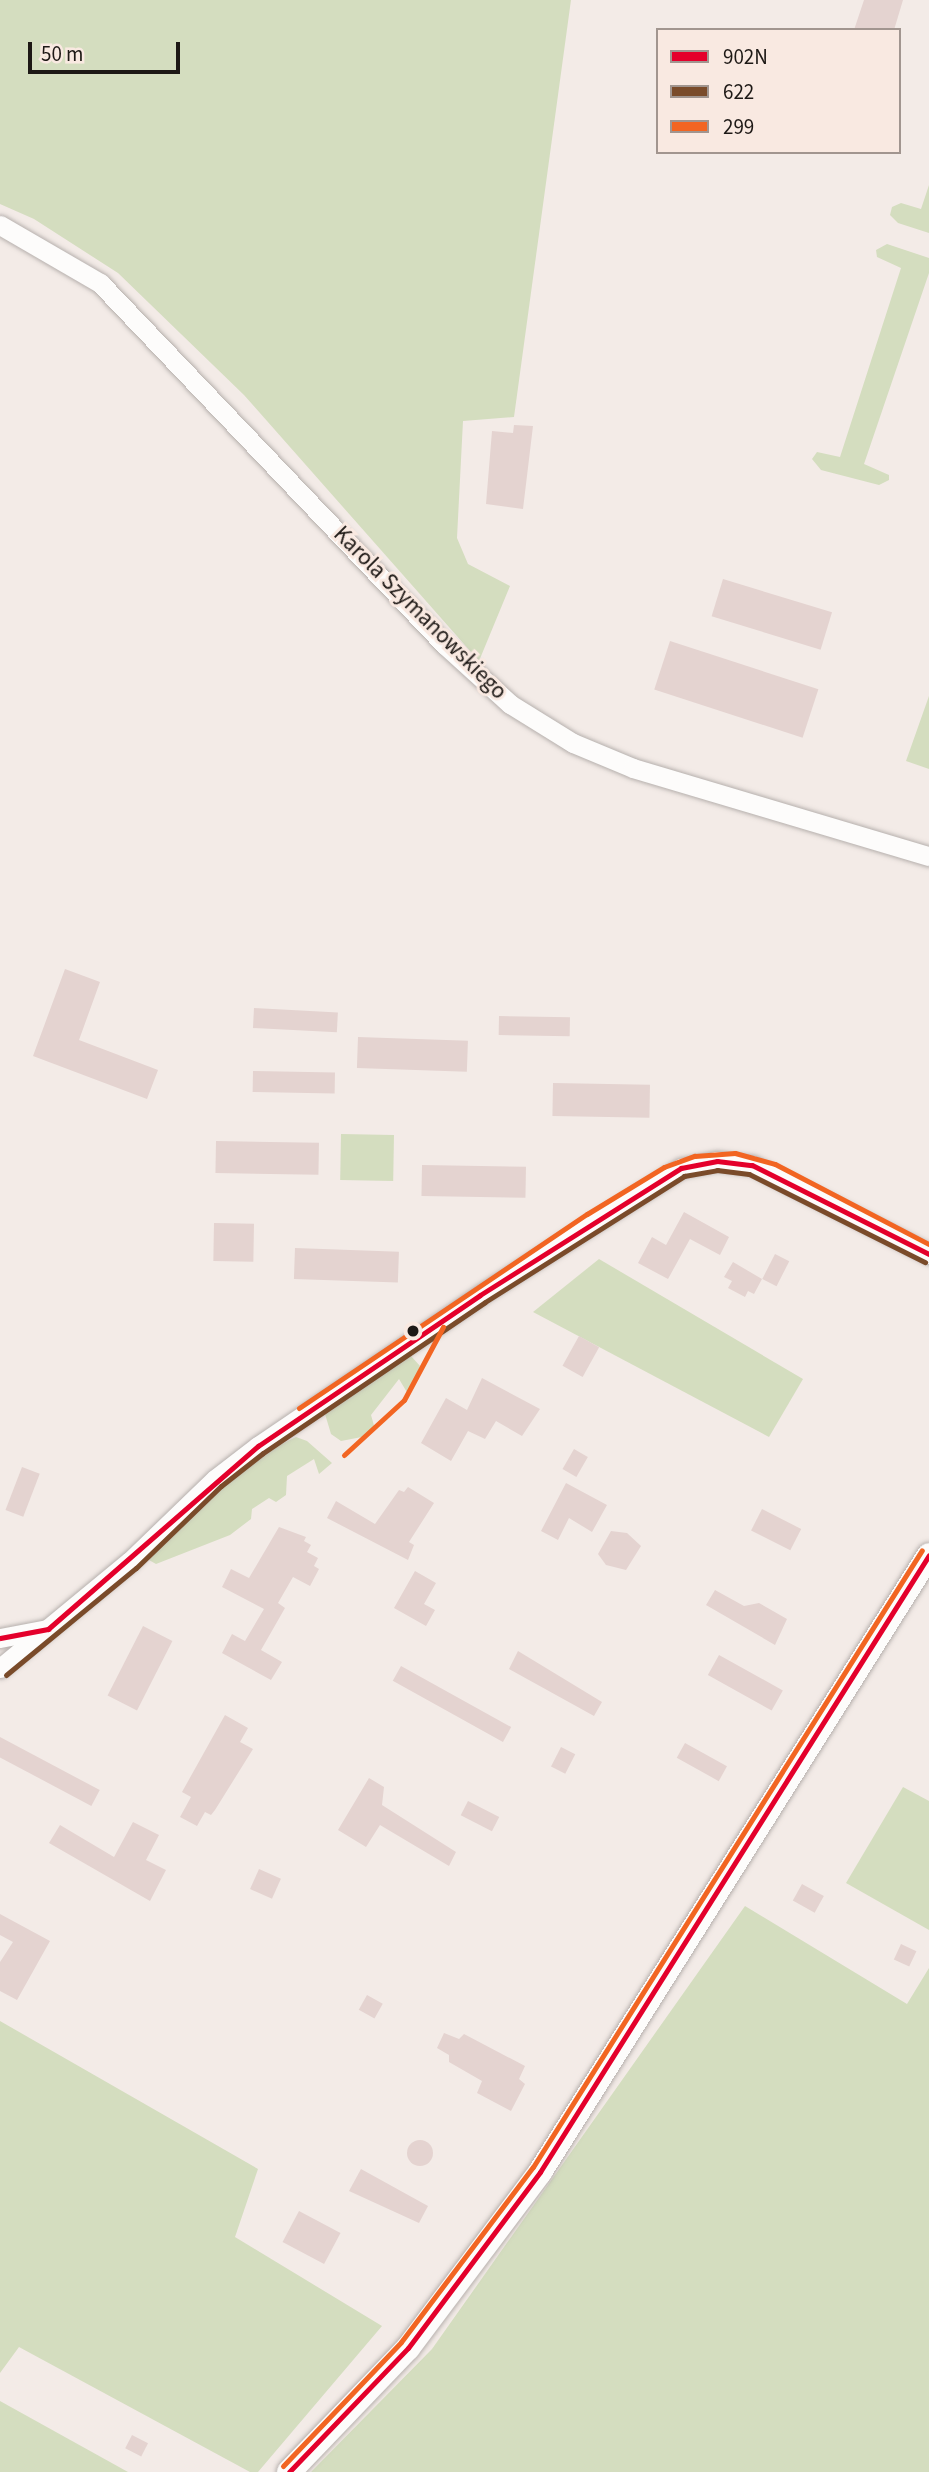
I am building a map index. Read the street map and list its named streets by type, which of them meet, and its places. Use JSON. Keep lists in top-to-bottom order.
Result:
{
  "streets": {
    "street": ["Karola Szymanowskiego"]
  },
  "lines": ["transit line 299", "transit line 902N", "transit line 622"],
  "legend": ["902N", "622", "299"],
  "scale_bar": "50 m"
}
